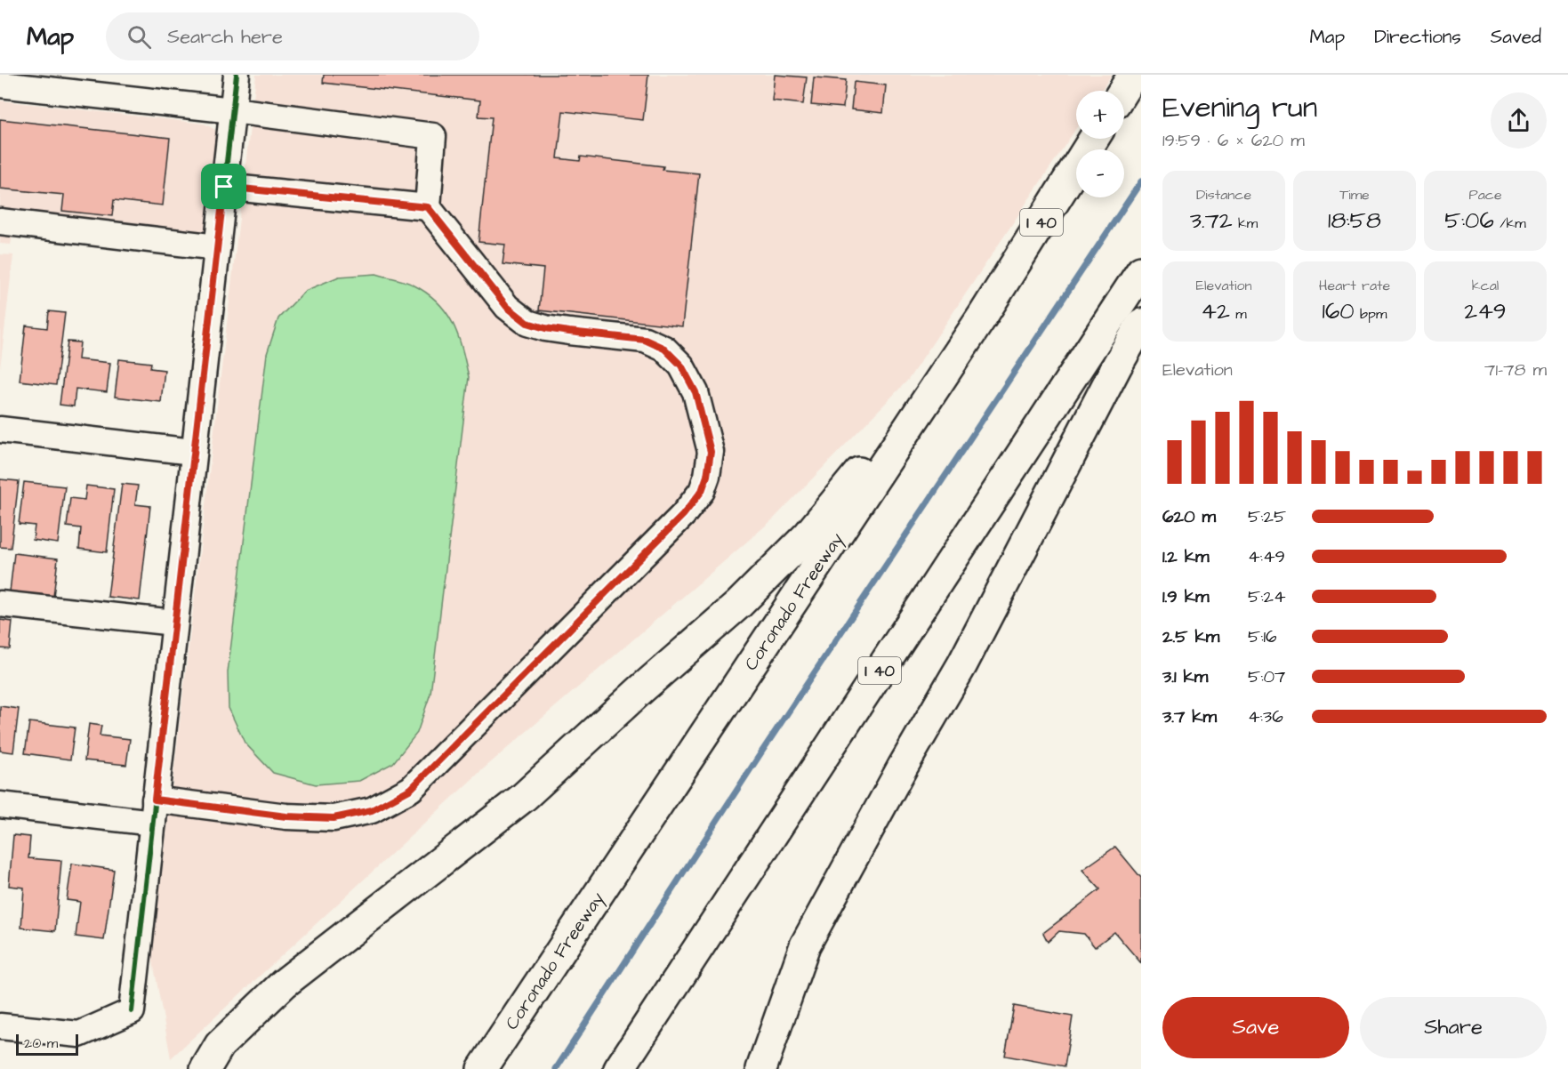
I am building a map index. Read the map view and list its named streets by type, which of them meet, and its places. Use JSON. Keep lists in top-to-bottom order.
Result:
{
  "streets": {
    "highway": ["I 40", "Coronado Freeway"]
  },
  "scale_bar": "20 m",
  "page": {
    "header": "Map",
    "search": "Search here",
    "nav": ["Map", "Directions", "Saved"],
    "heading": ["Evening run", "19:59 · 6 × 620 m"],
    "map_buttons": ["+", "−"],
    "stats": [
      ["Distance", "3.72 km"],
      ["Time", "18:58"],
      ["Pace", "5:06 /km"],
      ["Elevation", "42 m"],
      ["Heart rate", "160 bpm"],
      ["kcal", "249"]
    ],
    "chart": ["Elevation", "71–78 m"],
    "list": [
      {
        "name": "620 m",
        "note": "5:25"
      },
      {
        "name": "1.2 km",
        "note": "4:49"
      },
      {
        "name": "1.9 km",
        "note": "5:24"
      },
      {
        "name": "2.5 km",
        "note": "5:16"
      },
      {
        "name": "3.1 km",
        "note": "5:07"
      },
      {
        "name": "3.7 km",
        "note": "4:36"
      }
    ],
    "buttons": ["Save", "Share"],
    "scale": "20 m"
  }
}
